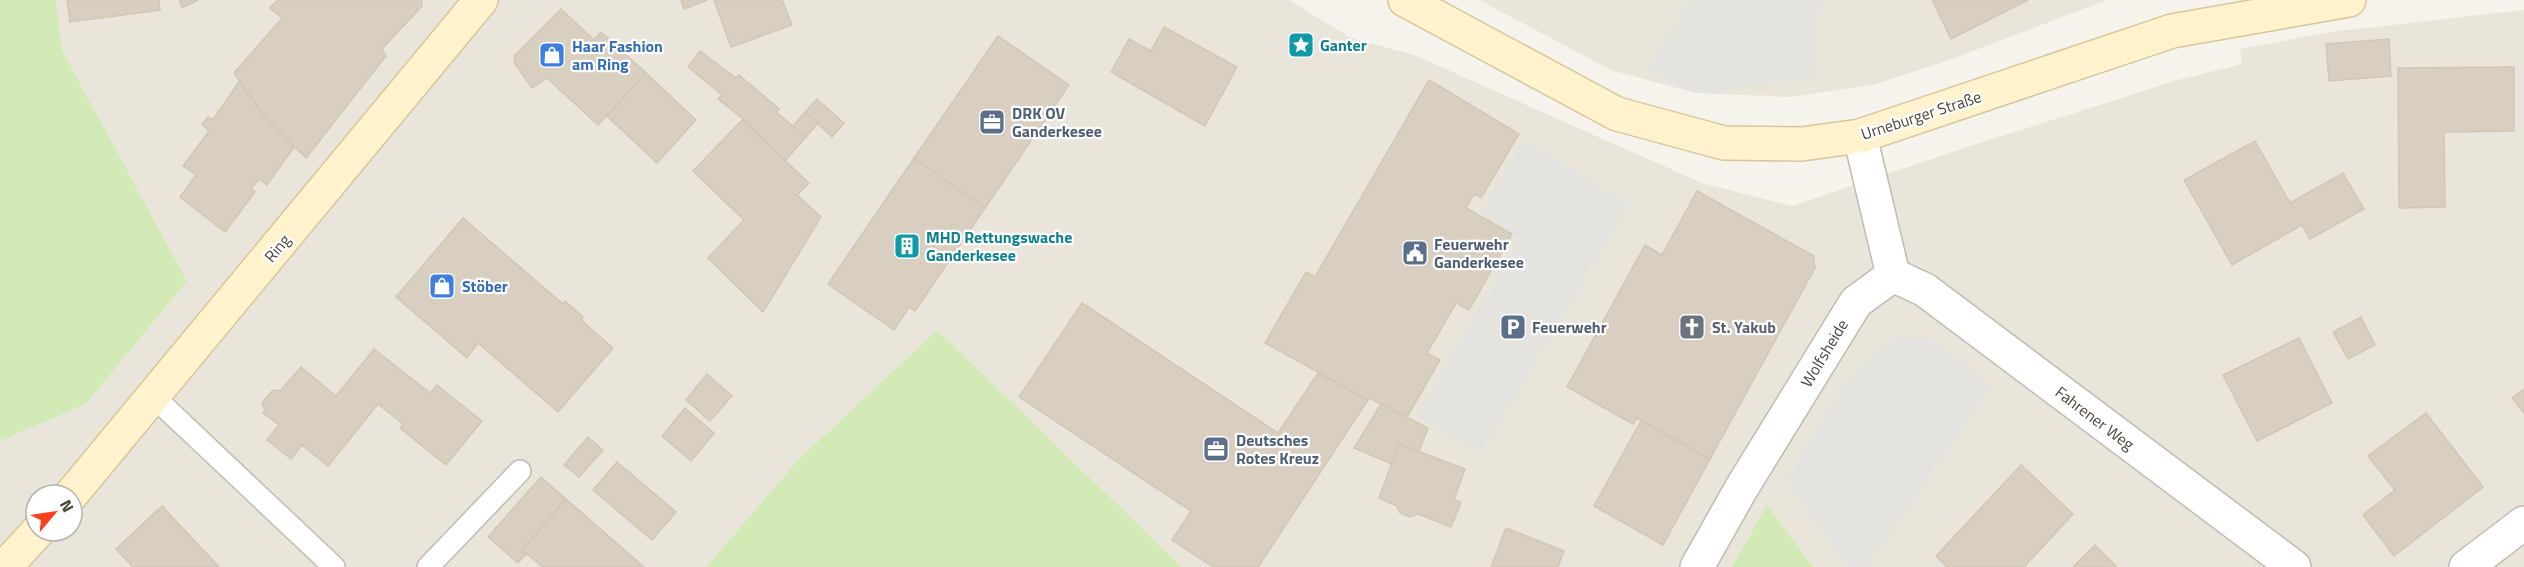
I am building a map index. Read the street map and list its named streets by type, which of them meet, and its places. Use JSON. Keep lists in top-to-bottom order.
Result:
{
  "streets": {
    "street": [
      "Urneburger Straße",
      "Ring",
      "Wolfsheide",
      "Fahrener Weg"
    ]
  },
  "crossings": [
    ["Wolfsheide", "Fahrener Weg"]
  ],
  "places": {
    "place": ["Ganter"],
    "shop": ["Haar Fashion am Ring", "Stöber"],
    "office": ["DRK OV Ganderkesee", "Deutsches Rotes Kreuz"],
    "building": ["MHD Rettungswache Ganderkesee"],
    "public building": ["Feuerwehr Ganderkesee"],
    "parking": ["Feuerwehr"],
    "church": ["St. Yakub"]
  },
  "north": "top right"
}
